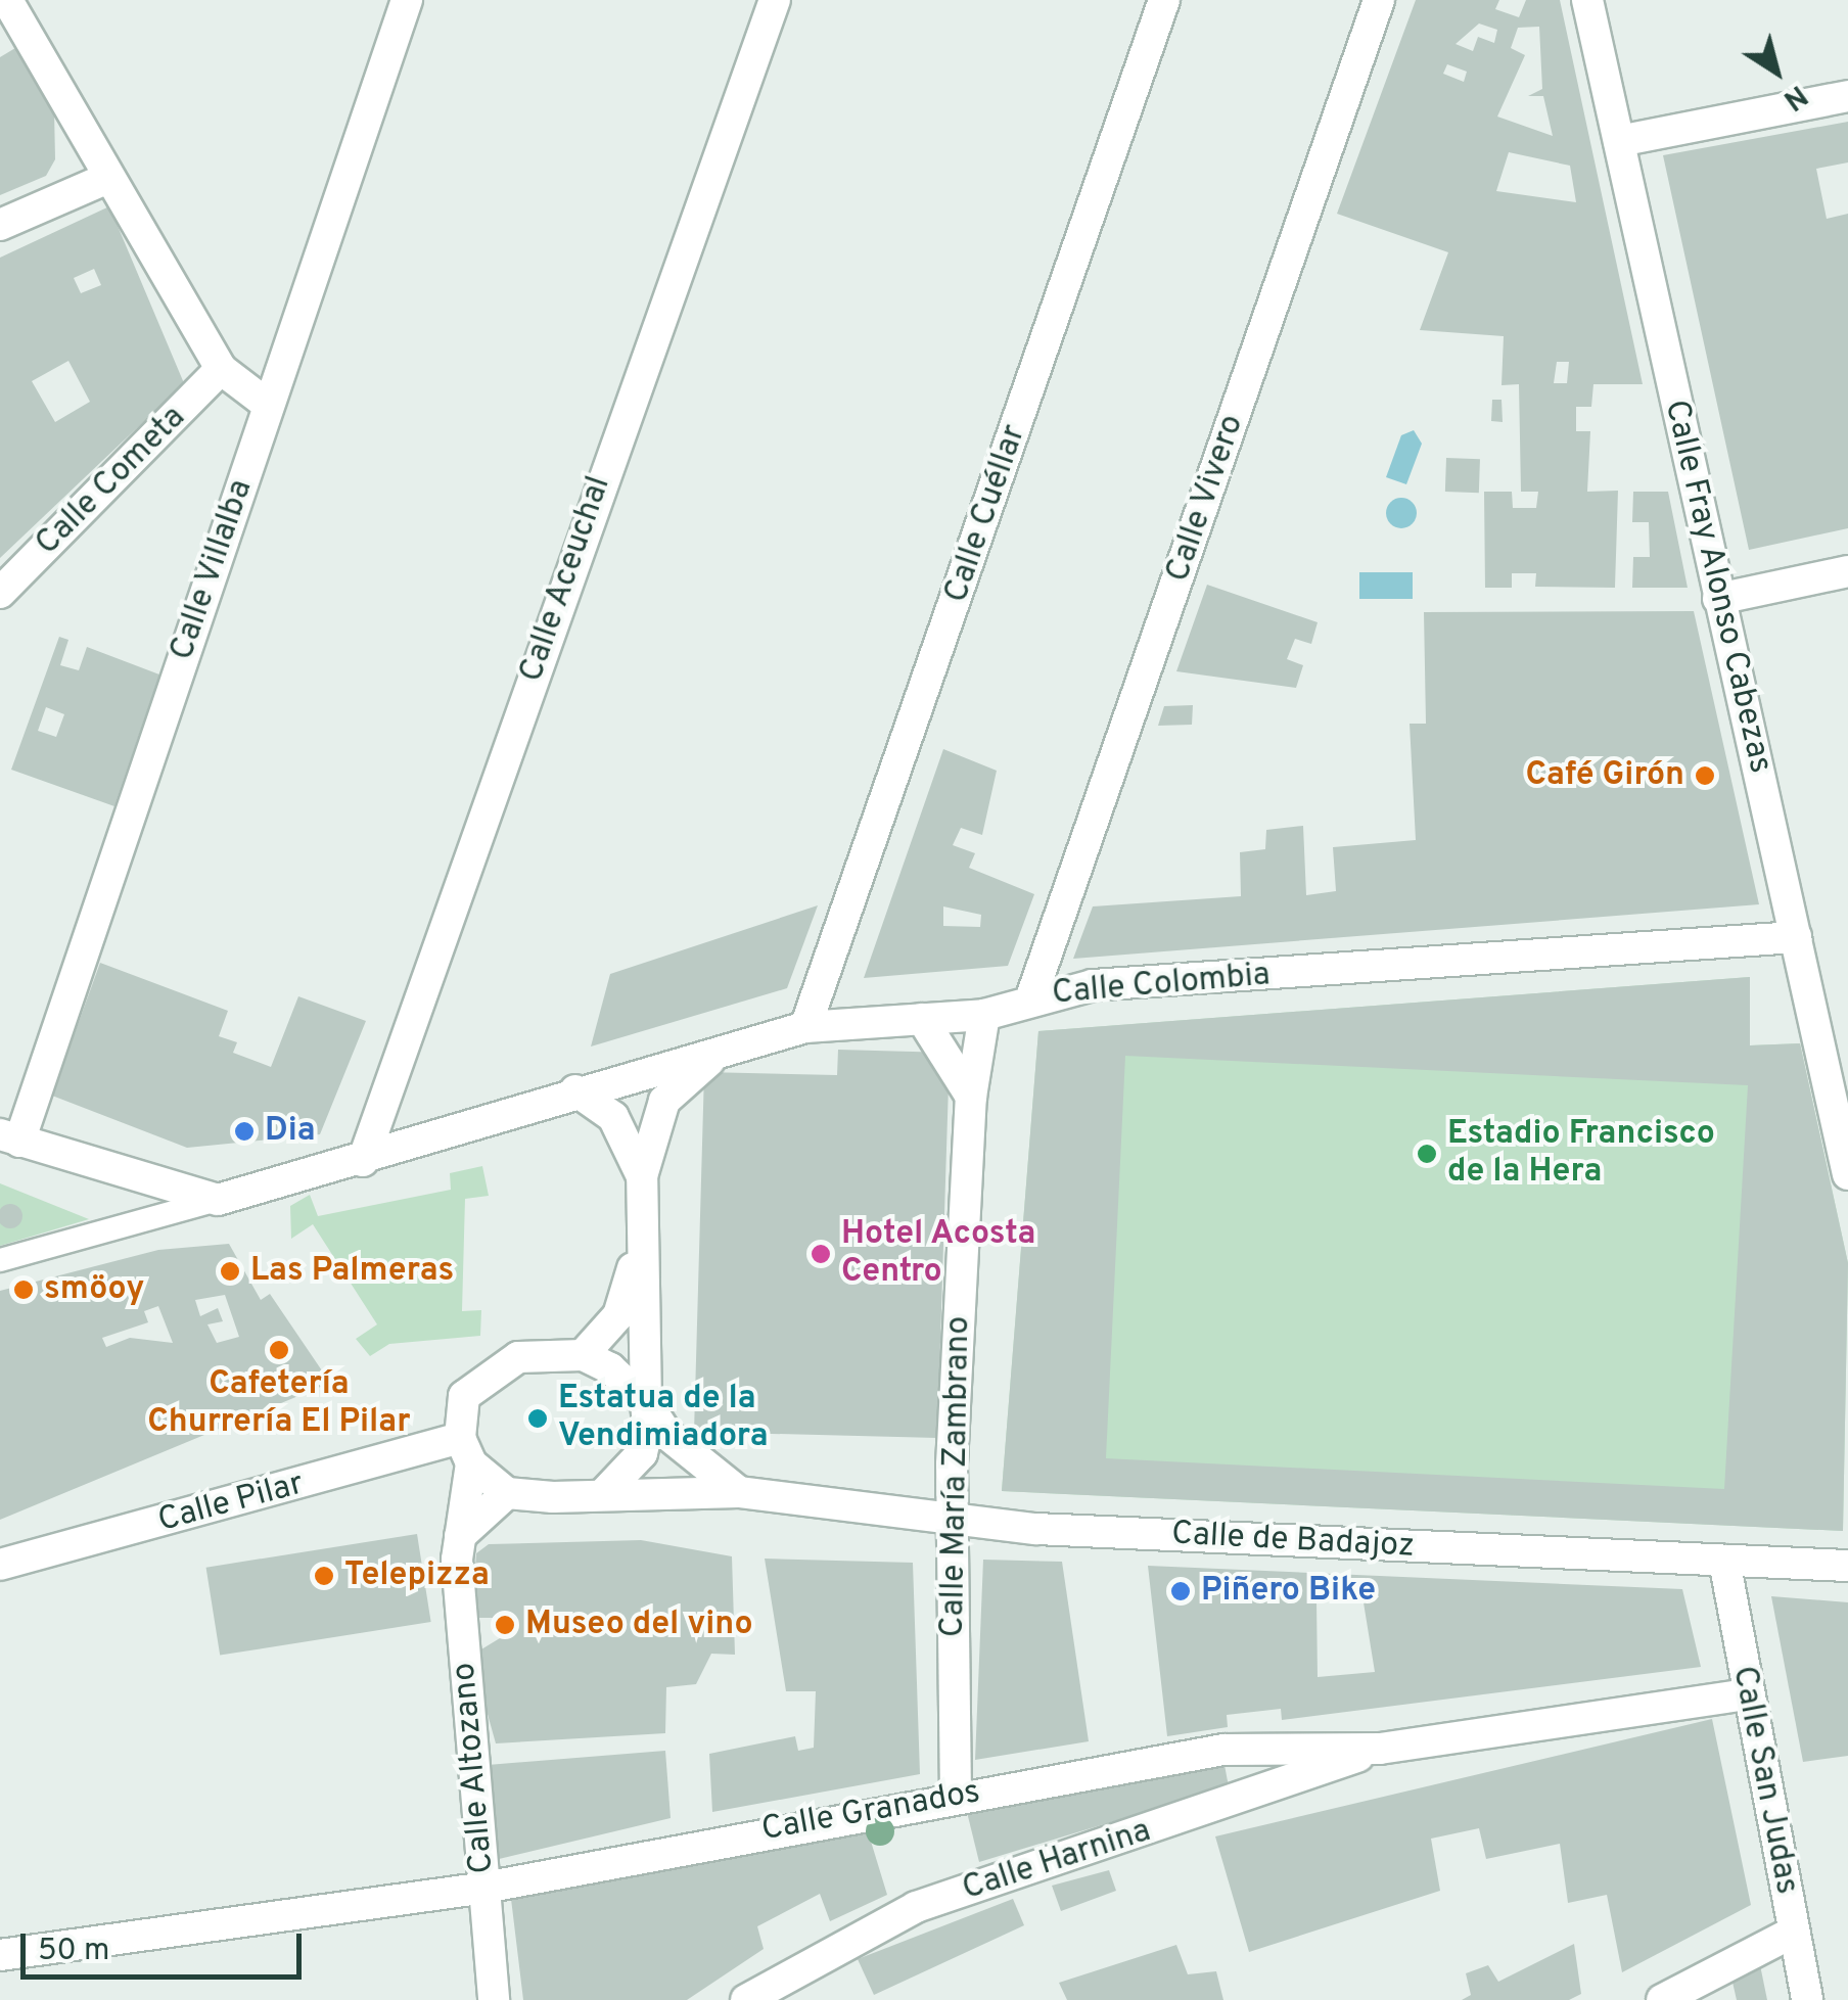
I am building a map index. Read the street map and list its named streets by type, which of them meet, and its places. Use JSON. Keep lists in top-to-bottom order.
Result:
{
  "streets": {
    "street": [
      "Calle Cometa",
      "Calle Vivero",
      "Calle Cuéllar",
      "Calle Villalba",
      "Calle Aceuchal",
      "Calle Fray Alonso Cabezas",
      "Calle Colombia",
      "Calle María Zambrano",
      "Calle Pilar",
      "Calle de Badajoz",
      "Calle Altozano",
      "Calle San Judas",
      "Calle Granados",
      "Calle Harnina"
    ]
  },
  "crossings": [
    ["Calle Vivero", "Calle Colombia"],
    ["Calle Cuéllar", "Calle Colombia"],
    ["Calle Aceuchal", "Calle Colombia"],
    ["Calle Fray Alonso Cabezas", "Calle Colombia"],
    ["Calle Colombia", "Calle María Zambrano"],
    ["Calle María Zambrano", "Calle de Badajoz"],
    ["Calle María Zambrano", "Calle Granados"],
    ["Calle Pilar", "Calle de Badajoz"],
    ["Calle Pilar", "Calle Altozano"],
    ["Calle de Badajoz", "Calle Altozano"],
    ["Calle de Badajoz", "Calle San Judas"],
    ["Calle Altozano", "Calle Granados"],
    ["Calle San Judas", "Calle Granados"],
    ["Calle Granados", "Calle Harnina"]
  ],
  "places": [
    "Café Girón",
    "Dia",
    "Estadio Francisco de la Hera",
    "Hotel Acosta Centro",
    "Las Palmeras",
    "smöoy",
    "Cafetería Churrería El Pilar",
    "Estatua de la Vendimiadora",
    "Telepizza",
    "Piñero Bike",
    "Museo del vino"
  ],
  "scale_bar": "50 m",
  "north": "bottom right"
}
